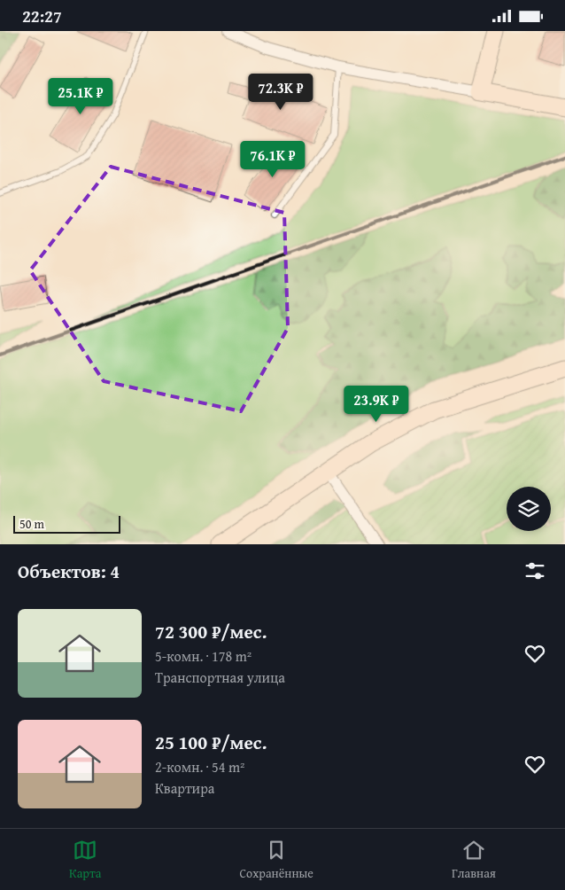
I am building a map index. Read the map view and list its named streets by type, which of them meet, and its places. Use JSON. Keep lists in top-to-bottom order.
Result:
{
  "scale_bar": "50 m",
  "page": {
    "status": "22:27",
    "price": [
      "72.3K ₽",
      "25.1K ₽",
      "76.1K ₽",
      "23.9K ₽"
    ],
    "scale": "50 m",
    "heading": "Объектов: 4",
    "list": [
      {
        "name": "72 300 ₽/мес.",
        "note": "5-комн. · 178 m² · Транспортная улица"
      },
      {
        "name": "25 100 ₽/мес.",
        "note": "2-комн. · 54 m² · Квартира"
      }
    ],
    "tabs": ["Карта", "Сохранённые", "Главная"]
  }
}
